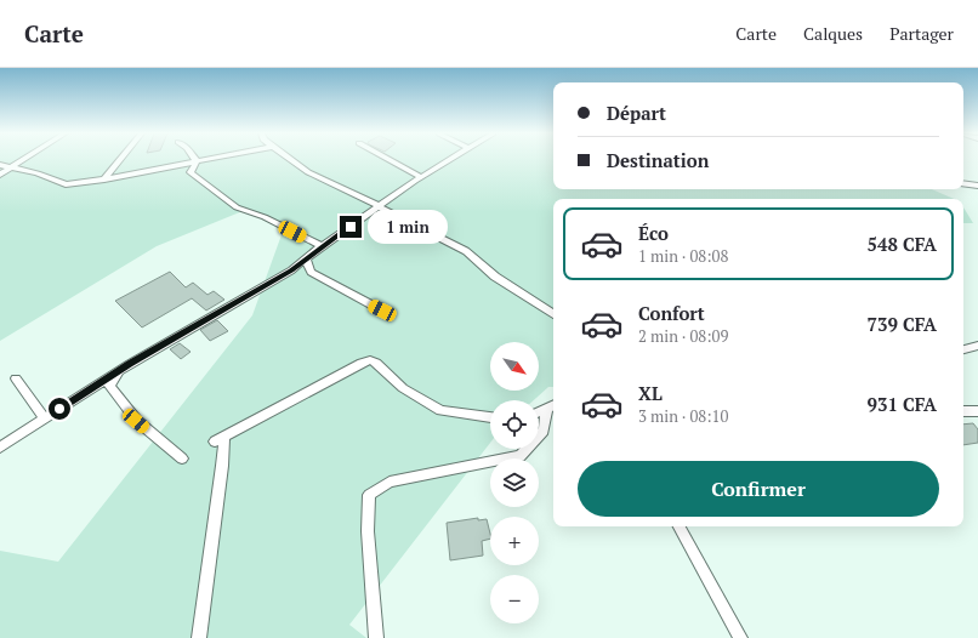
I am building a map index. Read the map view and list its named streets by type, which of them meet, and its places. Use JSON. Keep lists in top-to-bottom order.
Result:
{
  "north": "bottom right",
  "page": {
    "header": "Carte",
    "nav": ["Carte", "Calques", "Partager"],
    "banner": ["Départ", "Destination"],
    "list": [
      {
        "name": "Éco",
        "note": "1 min · 08:08",
        "value": "548 CFA"
      },
      {
        "name": "Confort",
        "note": "2 min · 08:09",
        "value": "739 CFA"
      },
      {
        "name": "XL",
        "note": "3 min · 08:10",
        "value": "931 CFA"
      }
    ],
    "bubble": "1 min",
    "map_buttons": ["+", "−"],
    "buttons": "Confirmer"
  }
}
